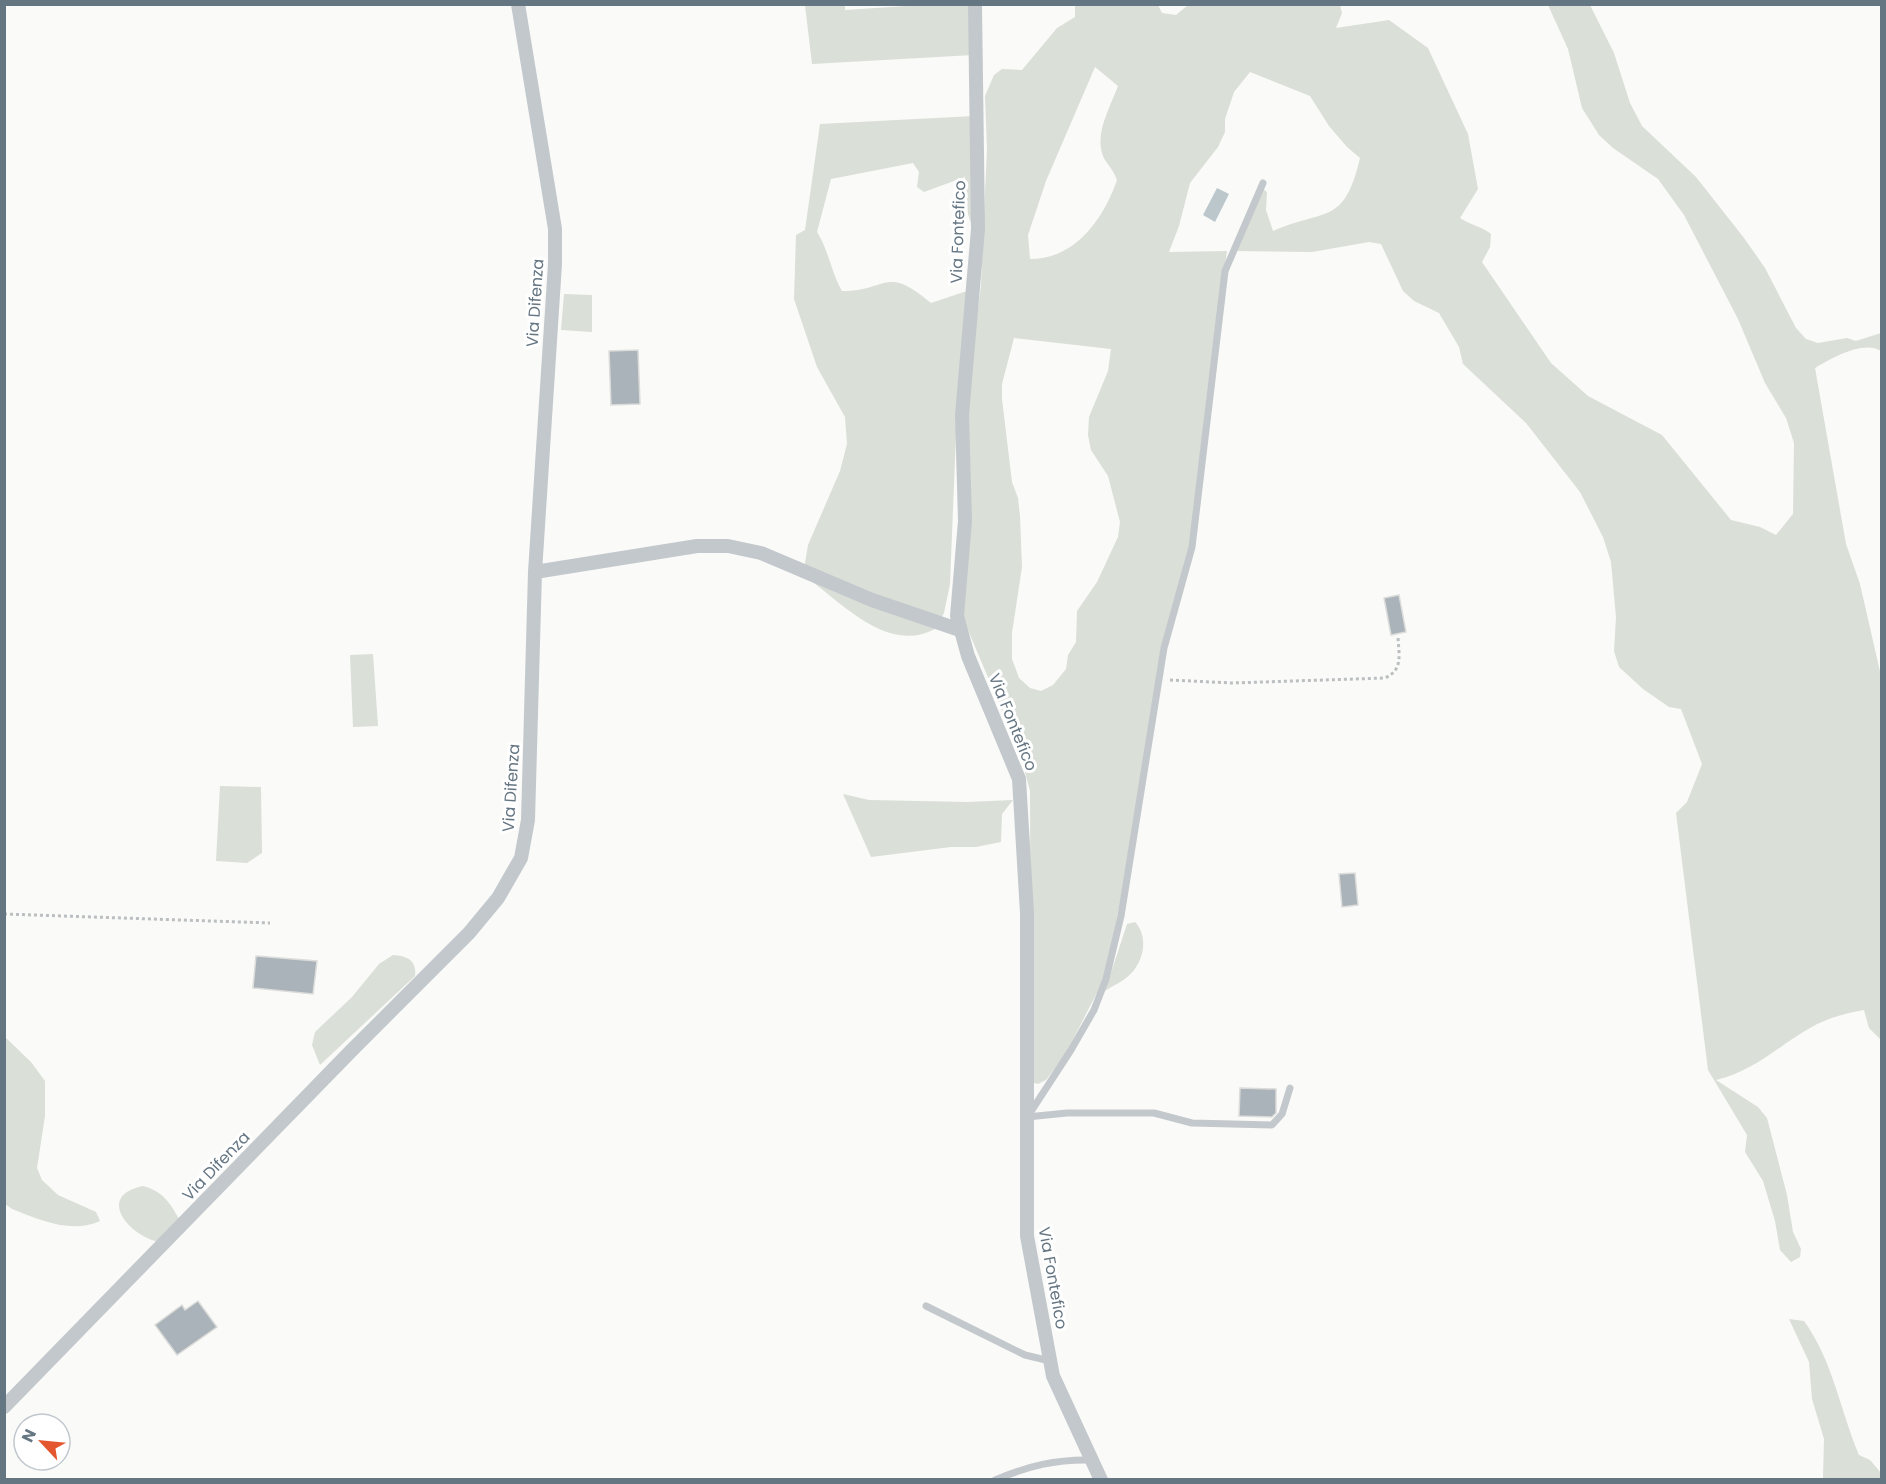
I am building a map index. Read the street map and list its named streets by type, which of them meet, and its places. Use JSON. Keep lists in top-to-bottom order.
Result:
{
  "streets": {
    "street": ["Via Fontefico", "Via Difenza"]
  },
  "north": "top left"
}
